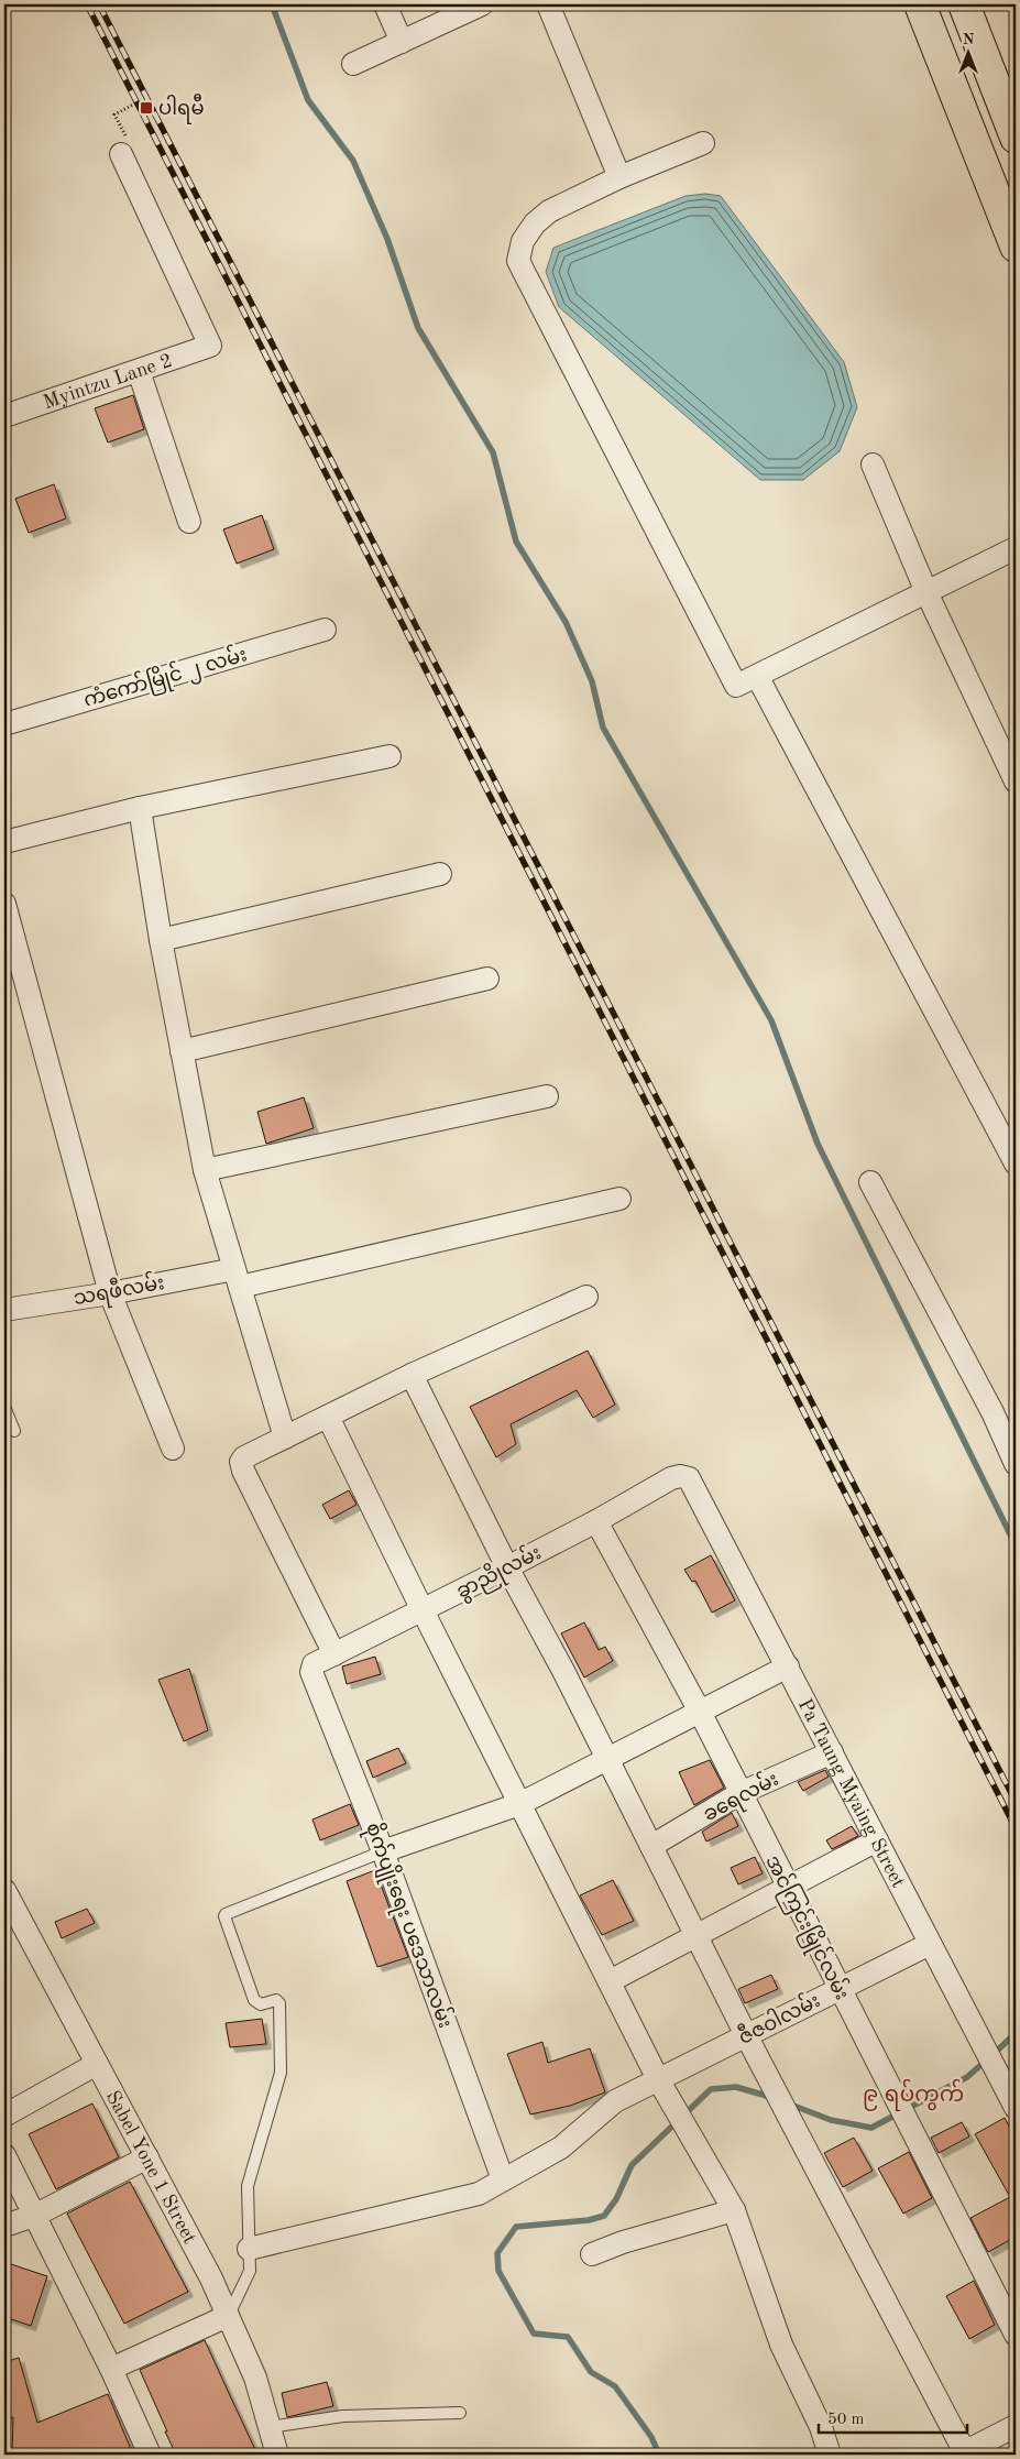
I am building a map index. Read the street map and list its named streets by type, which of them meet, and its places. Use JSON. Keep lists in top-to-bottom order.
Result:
{
  "streets": {
    "street": [
      "Myintzu Lane 2",
      "ကံကော်မြိုင် ၂ လမ်း",
      "သရဖီလမ်း",
      "ခွာညိုလမ်း",
      "Pa Taung Myaing Street",
      "ခရေလမ်း",
      "စိုက်ပျိုးရေး ပဒေသာလမ်း",
      "အင်ကြင်းမြိုင်လမ်း",
      "ဇီဇဝါလမ်း",
      "Sabel Yone 1 Street"
    ]
  },
  "crossings": [
    ["ခွာညိုလမ်း", "Pa Taung Myaing Street"],
    ["ခွာညိုလမ်း", "စိုက်ပျိုးရေး ပဒေသာလမ်း"],
    ["ခွာညိုလမ်း", "အင်ကြင်းမြိုင်လမ်း"],
    ["Pa Taung Myaing Street", "ခရေလမ်း"],
    ["Pa Taung Myaing Street", "ဇီဇဝါလမ်း"],
    ["ခရေလမ်း", "အင်ကြင်းမြိုင်လမ်း"],
    ["စိုက်ပျိုးရေး ပဒေသာလမ်း", "ဇီဇဝါလမ်း"],
    ["အင်ကြင်းမြိုင်လမ်း", "ဇီဇဝါလမ်း"]
  ],
  "districts": ["၉ ရပ်ကွက်"],
  "places": {
    "transit": ["ပါရမီ"]
  },
  "scale_bar": "50 m",
  "north": "top"
}
